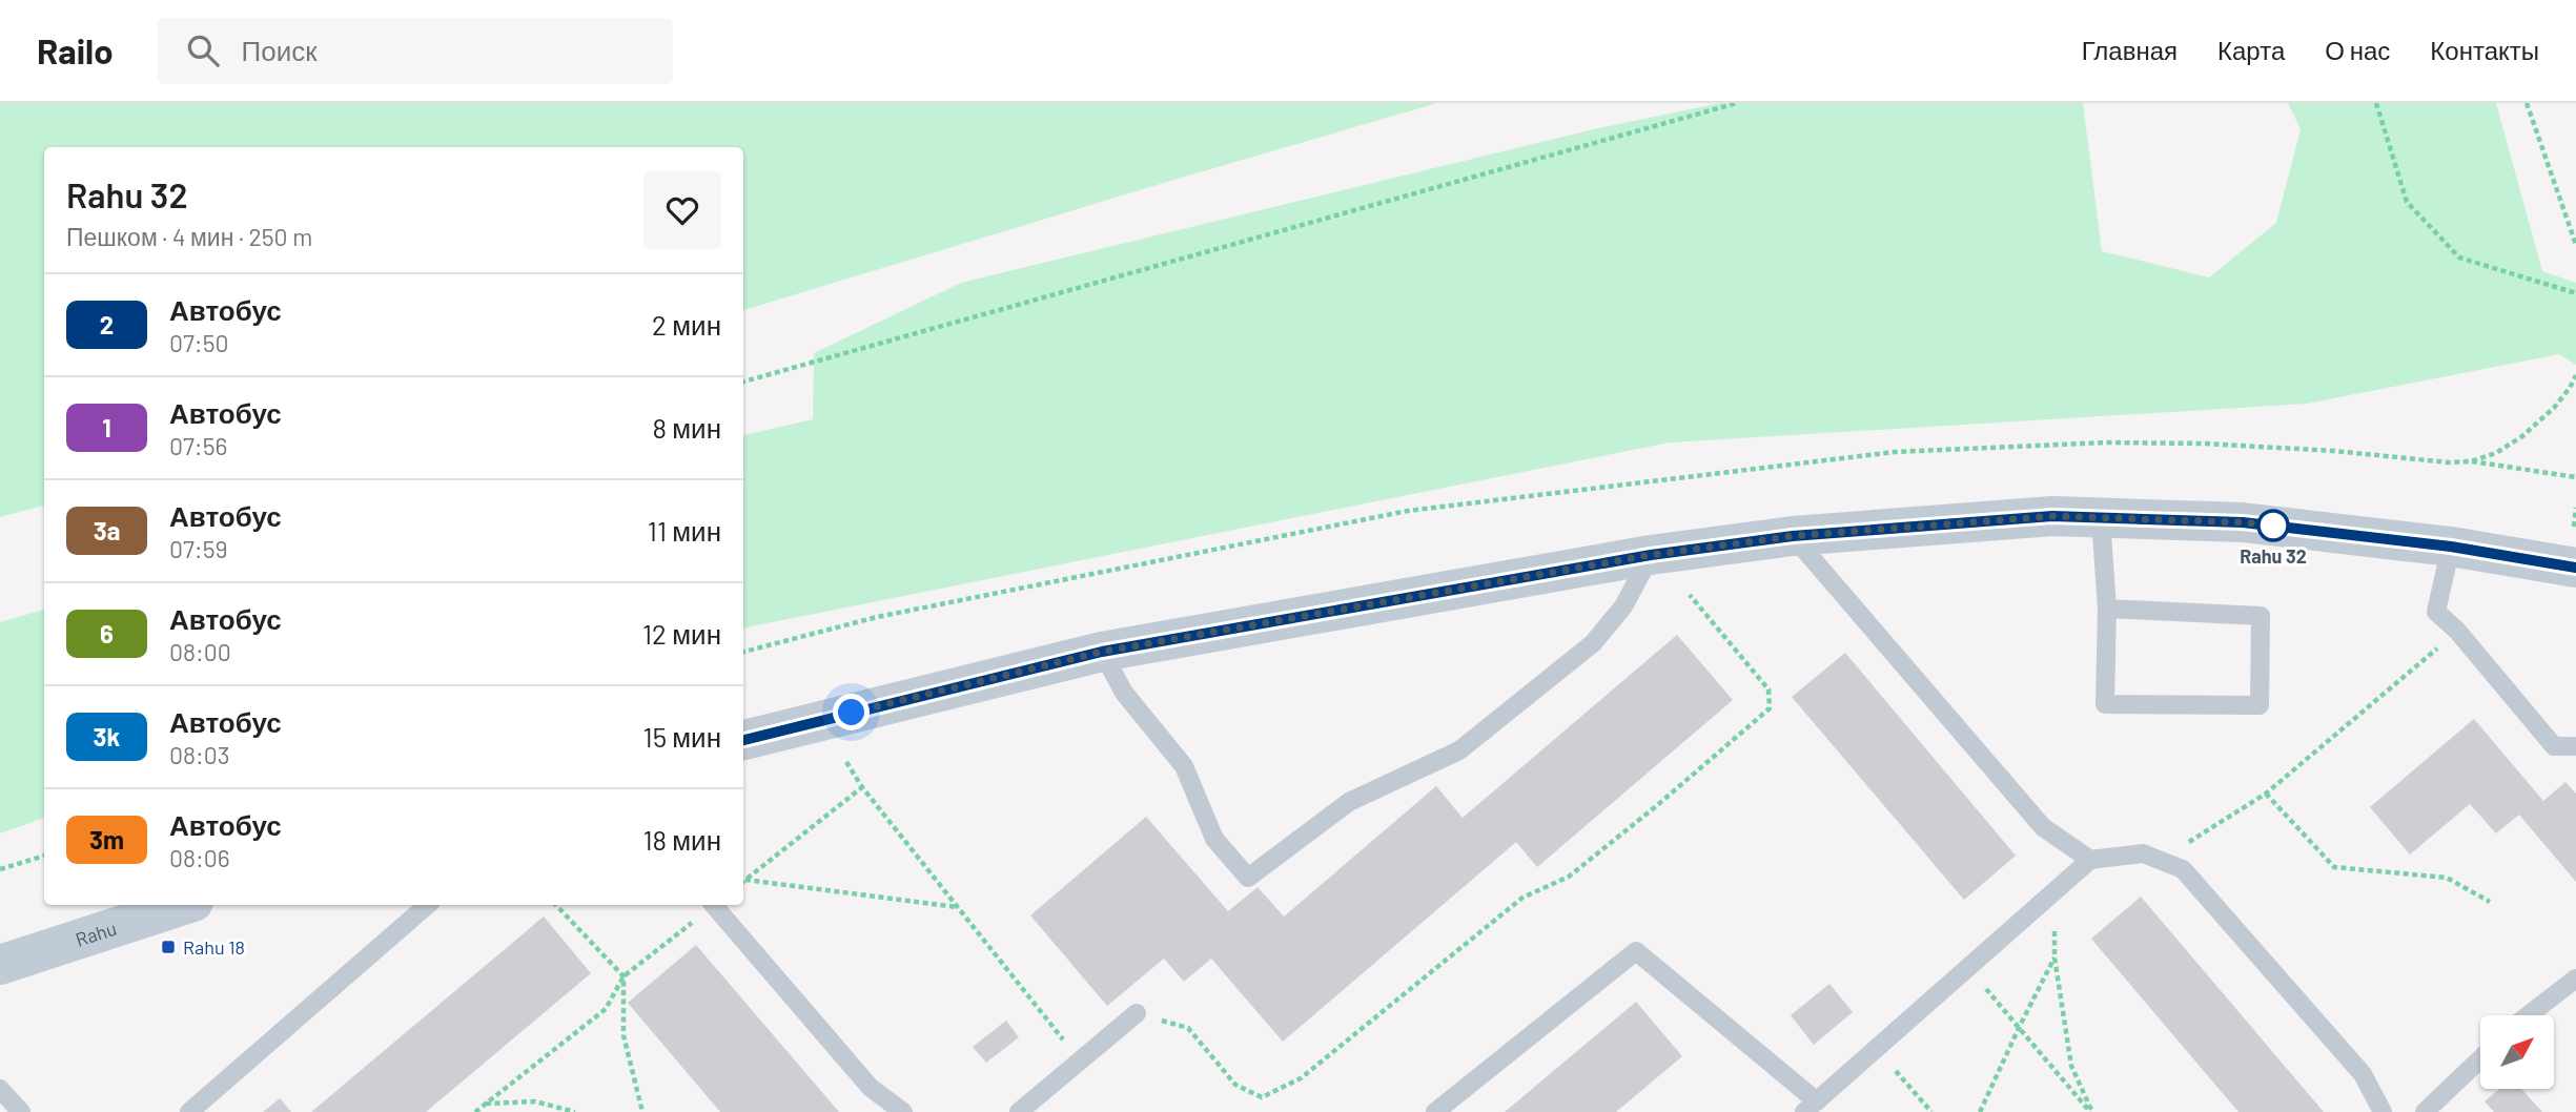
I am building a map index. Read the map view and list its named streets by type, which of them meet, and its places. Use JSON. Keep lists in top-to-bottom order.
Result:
{
  "streets": {
    "main road": ["Rahu"]
  },
  "places": {
    "other": ["Rahu 32"],
    "transit": ["Rahu 18"]
  },
  "lines": ["bus line 2"],
  "north": "top right",
  "page": {
    "header": "Railo",
    "search": "Поиск",
    "nav": [
      "Главная",
      "Карта",
      "О нас",
      "Контакты"
    ],
    "heading": ["Rahu 32", "Пешком · 4 мин · 250 m"],
    "list": [
      {
        "mark": "2",
        "name": "Автобус",
        "note": "07:50",
        "value": "2 мин"
      },
      {
        "mark": "1",
        "name": "Автобус",
        "note": "07:56",
        "value": "8 мин"
      },
      {
        "mark": "3a",
        "name": "Автобус",
        "note": "07:59",
        "value": "11 мин"
      },
      {
        "mark": "6",
        "name": "Автобус",
        "note": "08:00",
        "value": "12 мин"
      },
      {
        "mark": "3k",
        "name": "Автобус",
        "note": "08:03",
        "value": "15 мин"
      },
      {
        "mark": "3m",
        "name": "Автобус",
        "note": "08:06",
        "value": "18 мин"
      }
    ]
  }
}
